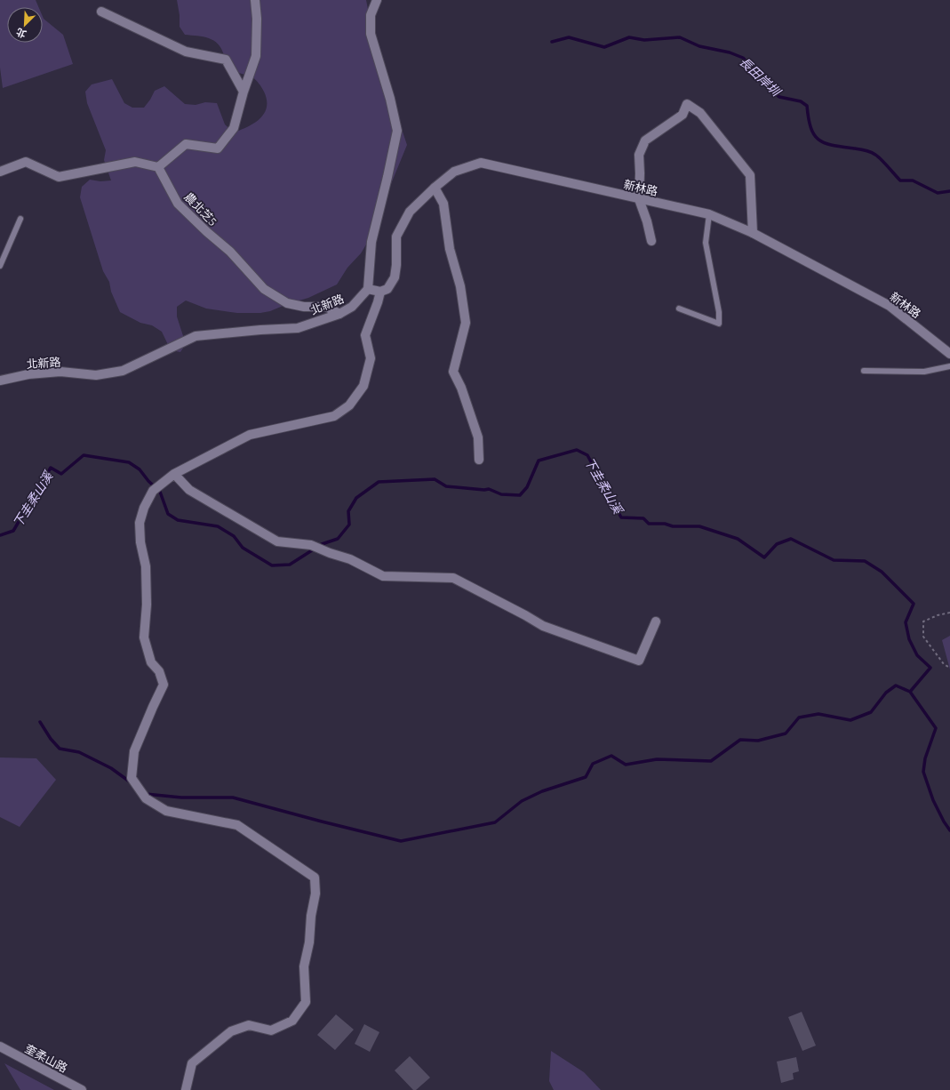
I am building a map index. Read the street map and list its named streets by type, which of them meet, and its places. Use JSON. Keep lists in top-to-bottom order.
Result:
{
  "streets": {
    "street": [
      "新林路",
      "農北芝5",
      "北新路",
      "奎柔山路"
    ]
  },
  "crossings": [
    ["農北芝5", "北新路"]
  ],
  "water": ["長田岸圳", "下圭柔山溪"],
  "north": "bottom left"
}
